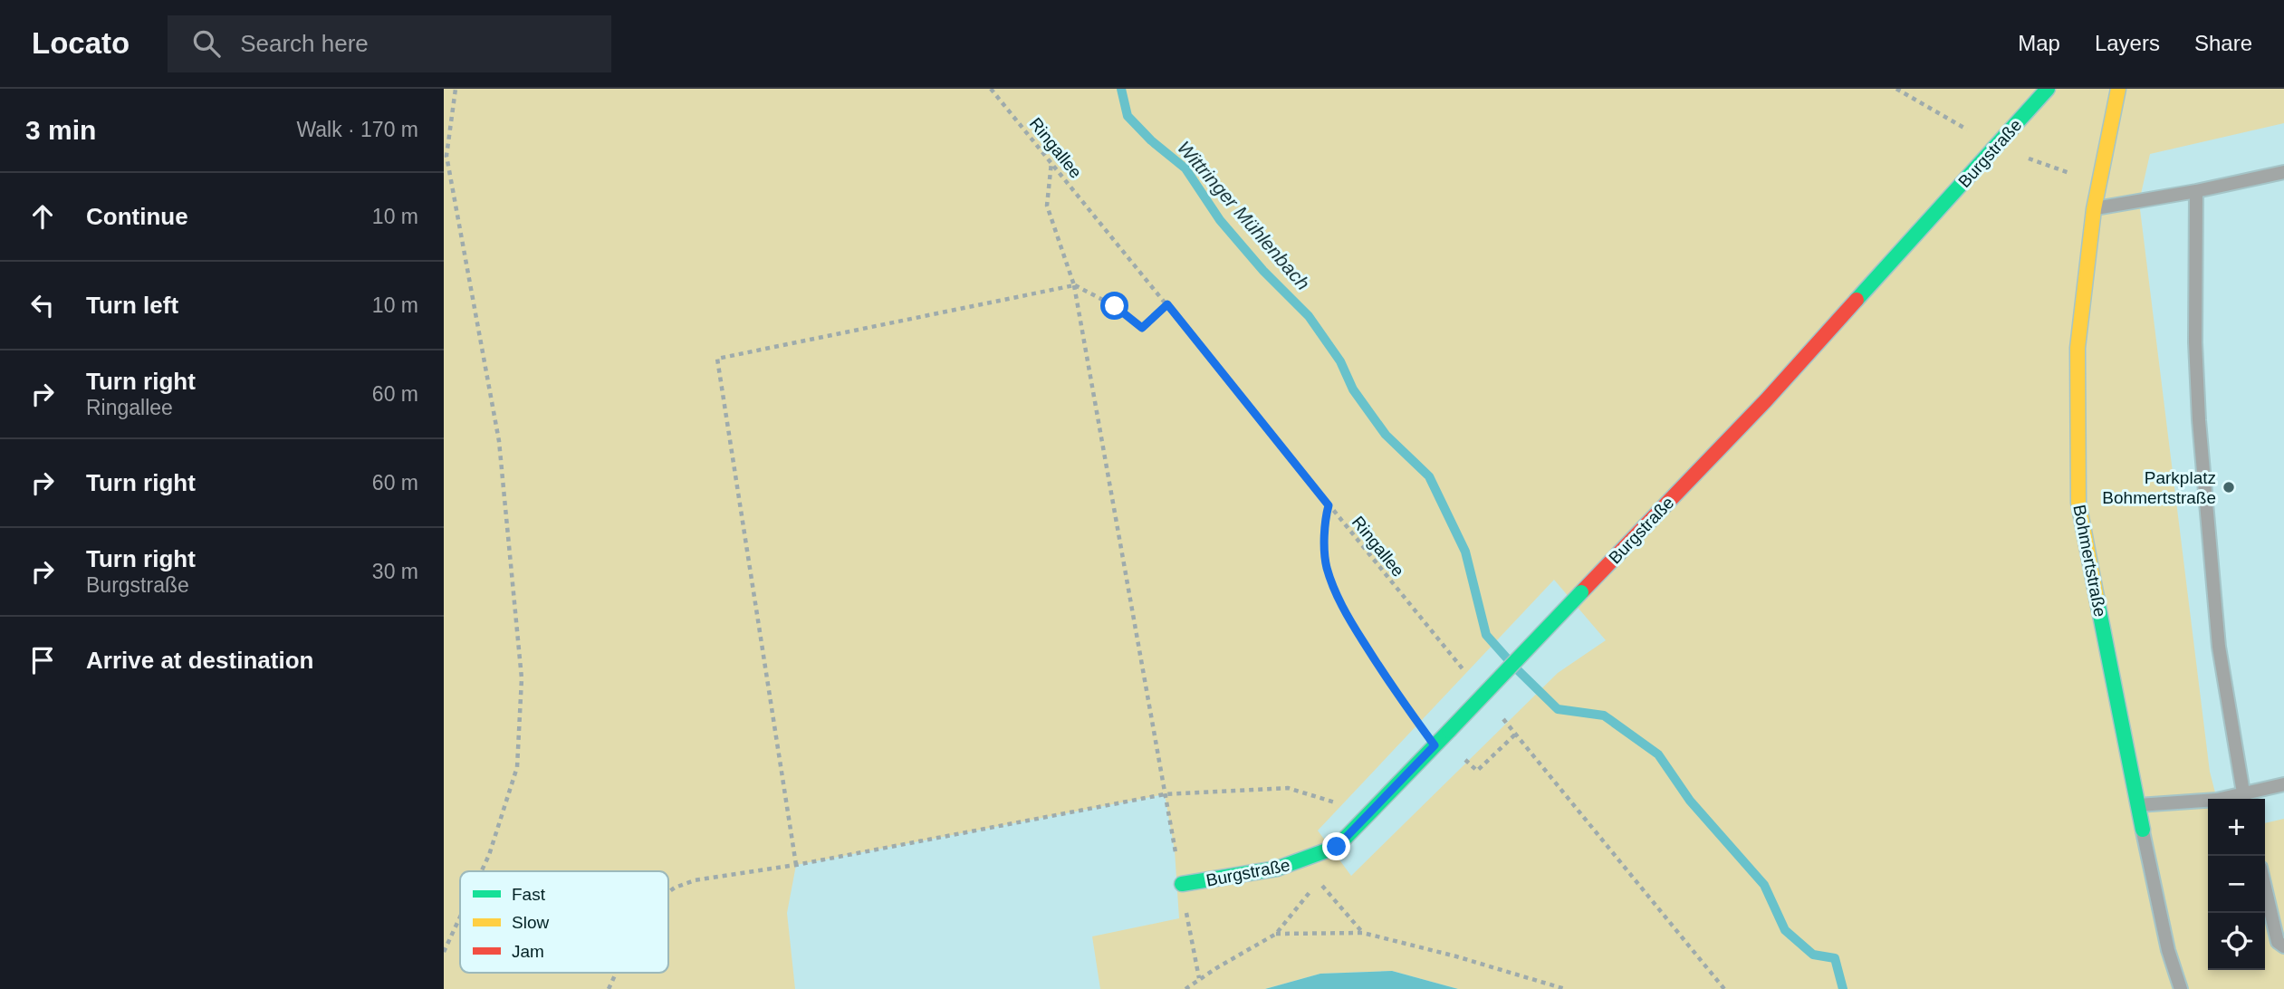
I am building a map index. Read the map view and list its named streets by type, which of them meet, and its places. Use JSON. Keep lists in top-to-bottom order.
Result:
{
  "streets": {
    "street": ["Burgstraße", "Bohmertstraße"],
    "path": ["Ringallee"]
  },
  "water": ["Wittringer Mühlenbach"],
  "places": ["Parkplatz Bohmertstraße"],
  "legend": ["Fast", "Slow", "Jam"],
  "page": {
    "header": "Locato",
    "search": "Search here",
    "nav": ["Map", "Layers", "Share"],
    "heading": ["3 min", "Walk · 170 m"],
    "list": [
      ["Continue", "10 m"],
      ["Turn left", "10 m"],
      ["Turn right", "Ringallee", "60 m"],
      ["Turn right", "60 m"],
      ["Turn right", "Burgstraße", "30 m"],
      "Arrive at destination"
    ],
    "map_buttons": ["+", "−"]
  }
}
